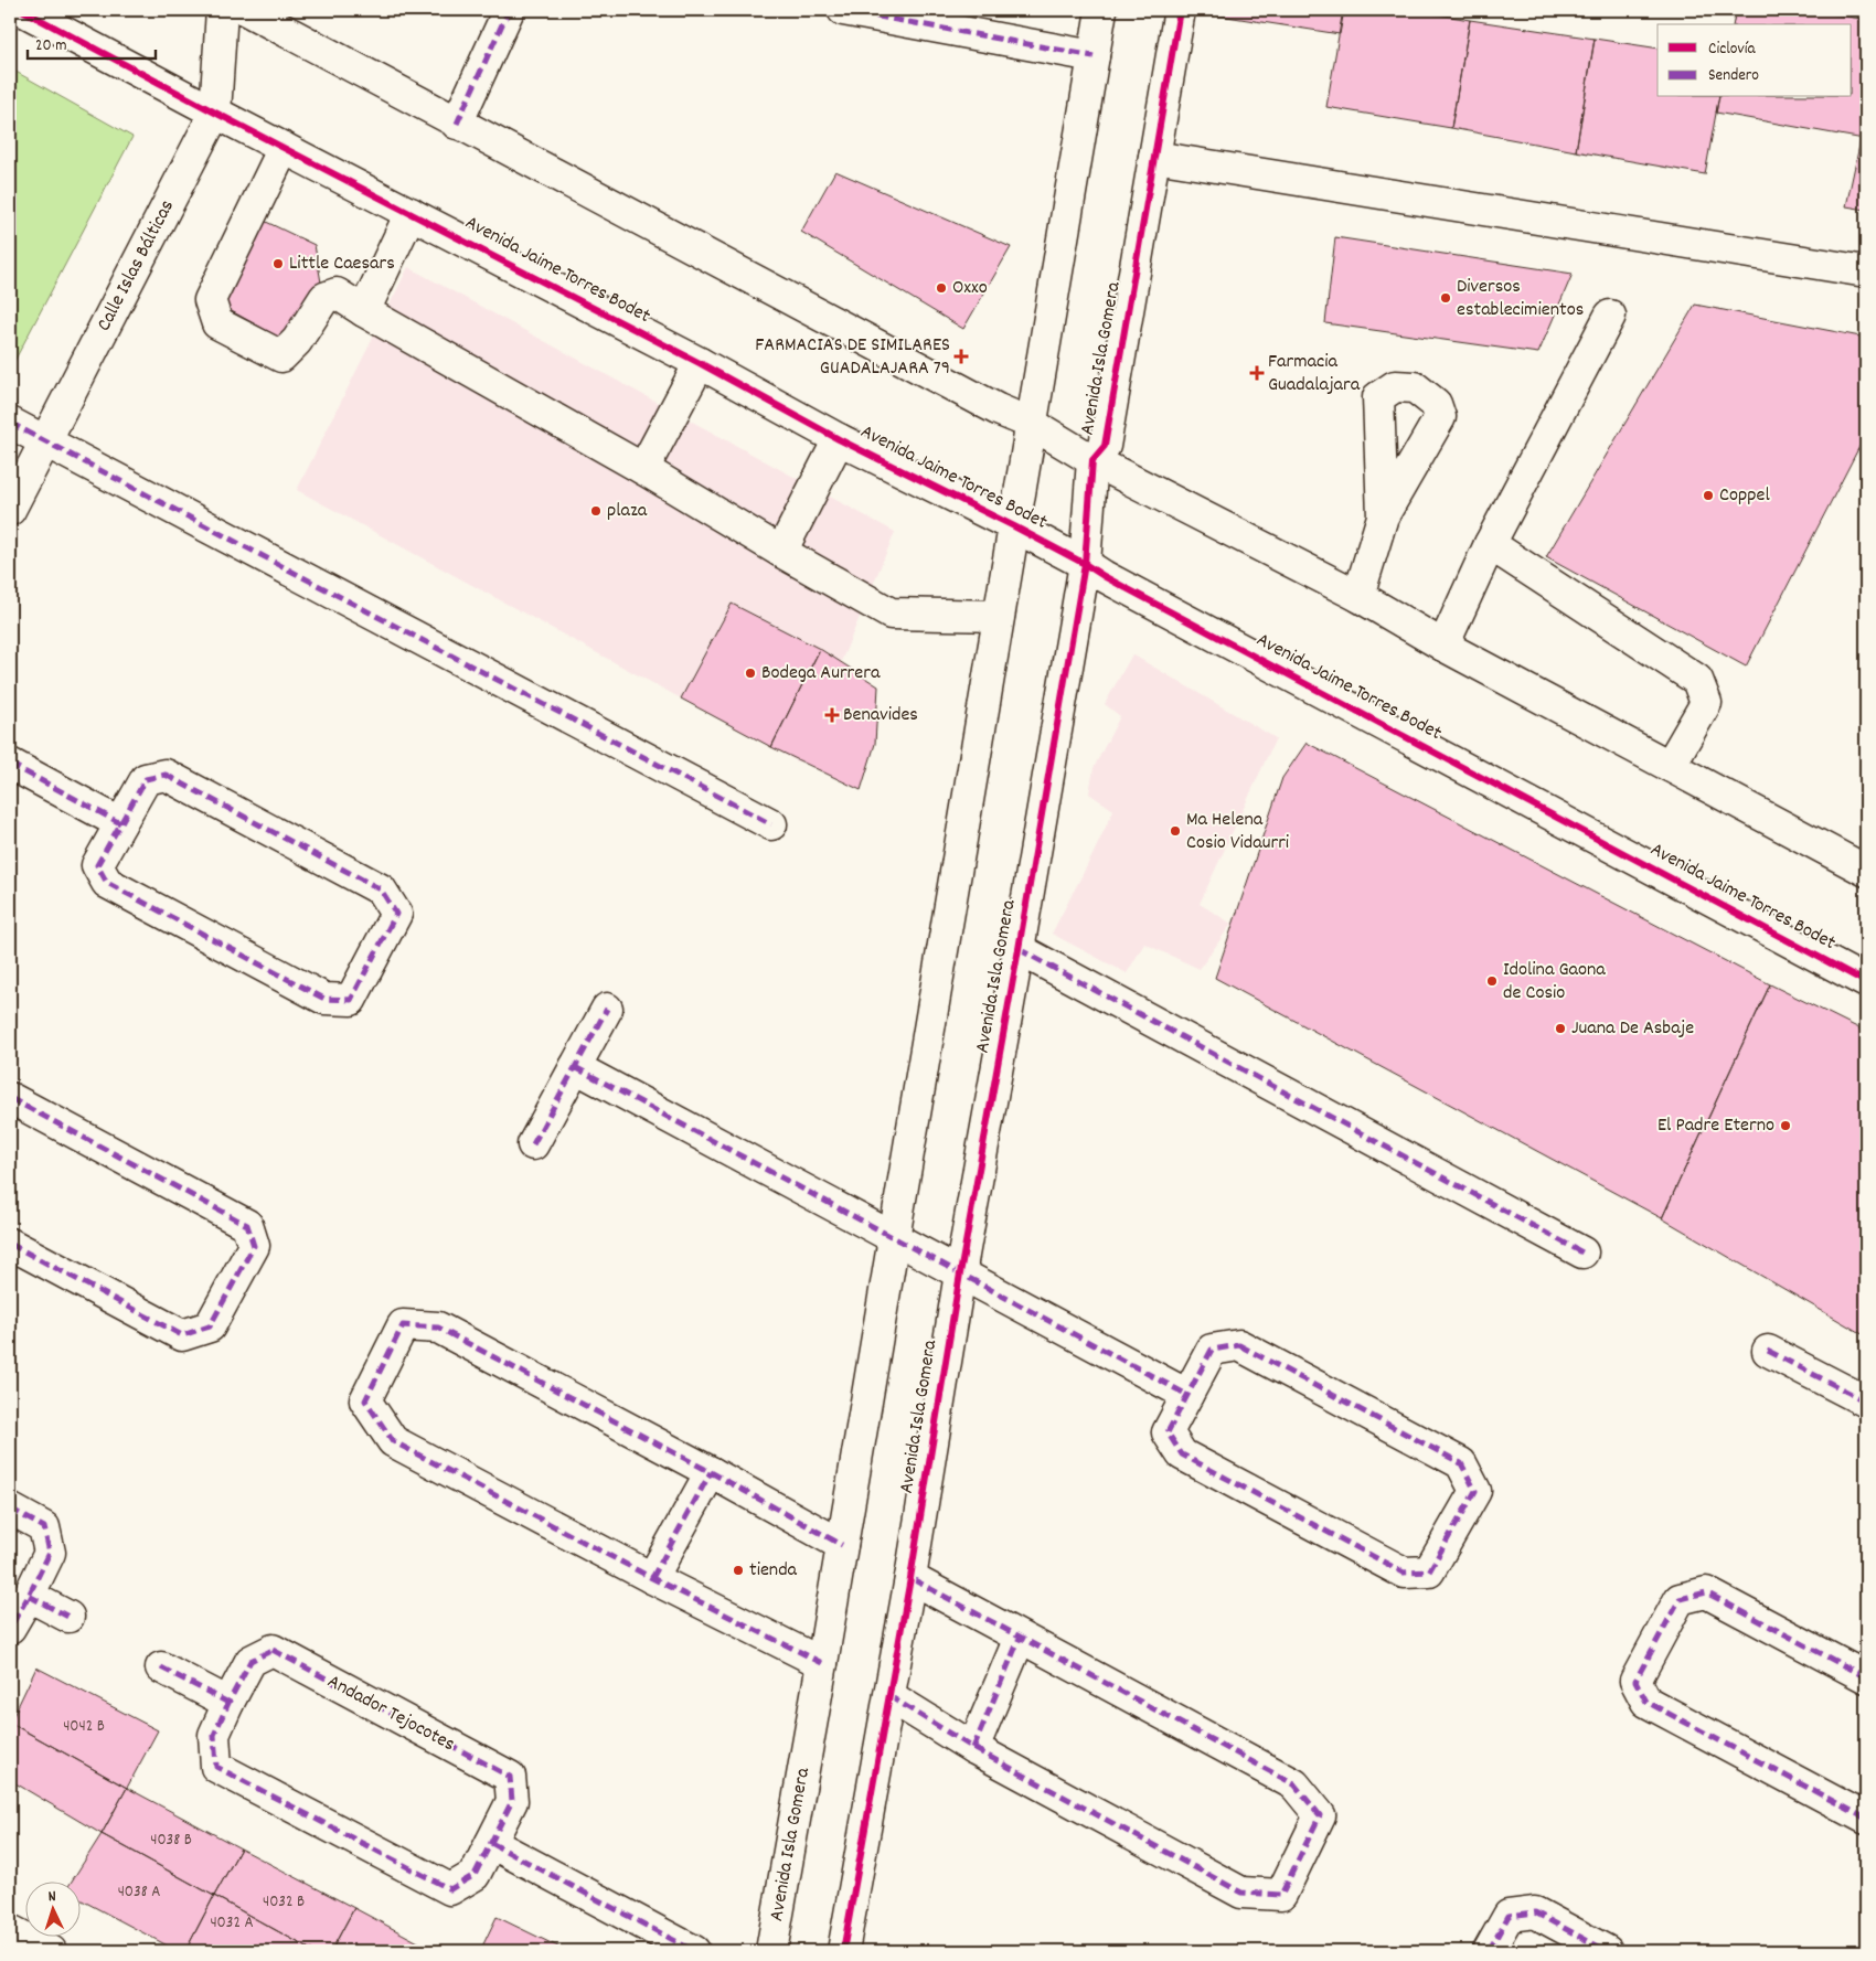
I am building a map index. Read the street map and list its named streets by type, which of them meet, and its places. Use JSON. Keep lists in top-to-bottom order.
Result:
{
  "streets": {
    "street": [
      "Calle Islas Bálticas",
      "Avenida Jaime Torres Bodet",
      "Avenida Isla Gomera",
      "Andador Tejocotes"
    ]
  },
  "crossings": [
    ["Calle Islas Bálticas", "Avenida Jaime Torres Bodet"],
    ["Avenida Jaime Torres Bodet", "Avenida Isla Gomera"]
  ],
  "places": {
    "other": [
      "Little Caesars",
      "Oxxo",
      "Diversos establecimientos",
      "Coppel",
      "plaza",
      "Bodega Aurrera",
      "Ma Helena Cosio Vidaurri",
      "Idolina Gaona de Cosio",
      "Juana De Asbaje",
      "El Padre Eterno",
      "tienda"
    ],
    "health": ["FARMACIAS DE SIMILARES GUADALAJARA 79", "Farmacia Guadalajara", "Benavides"]
  },
  "house_numbers": [
    "4042 B",
    "4038 B",
    "4038 A",
    "4032 B",
    "4032 A"
  ],
  "legend": ["Ciclovía", "Sendero"],
  "scale_bar": "20 m",
  "north": "top"
}
